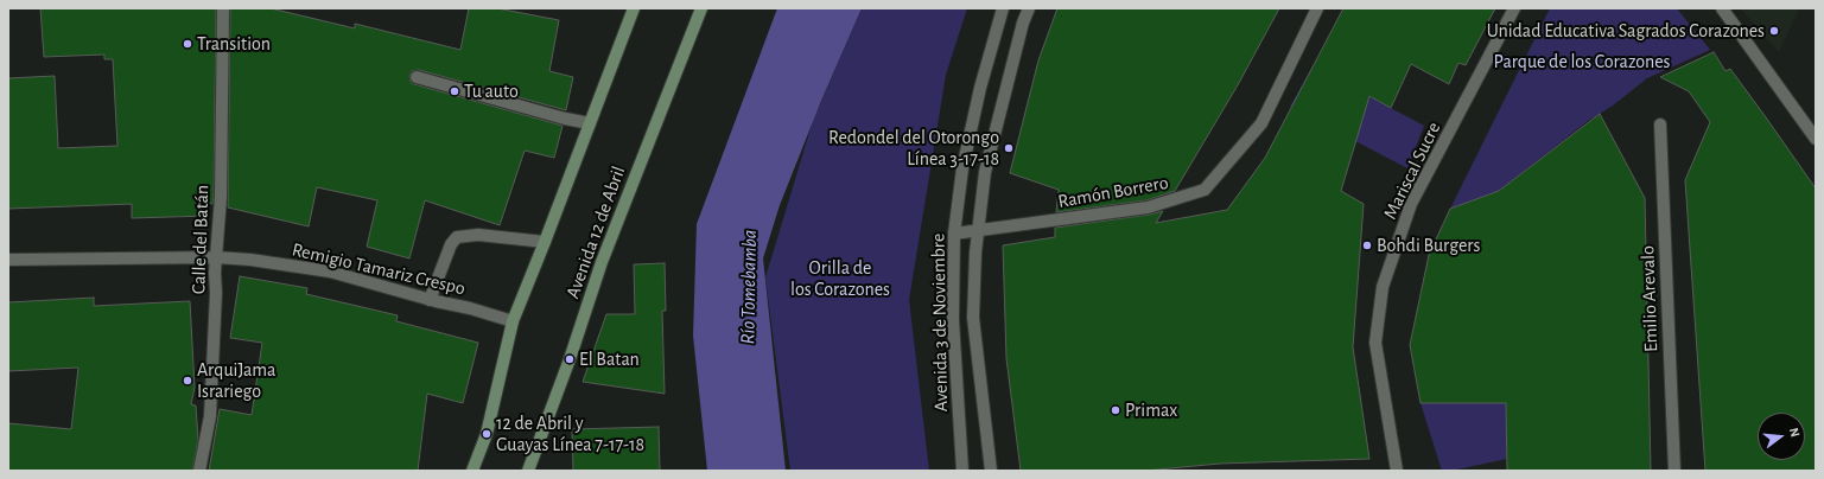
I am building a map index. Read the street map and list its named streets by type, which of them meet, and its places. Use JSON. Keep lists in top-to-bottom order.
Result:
{
  "streets": {
    "main road": ["Avenida 12 de Abril"],
    "street": [
      "Mariscal Sucre",
      "Ramón Borrero",
      "Calle del Batán",
      "Remigio Tamariz Crespo",
      "Emilio Arevalo",
      "Avenida 3 de Noviembre"
    ]
  },
  "crossings": [
    ["Ramón Borrero", "Avenida 3 de Noviembre"],
    ["Calle del Batán", "Remigio Tamariz Crespo"]
  ],
  "water": ["Río Tomebamba"],
  "parks": ["Parque de los Corazones", "Orilla de los Corazones"],
  "places": [
    "Unidad Educativa Sagrados Corazones",
    "Transition",
    "Tu auto",
    "Redondel del Otorongo Línea 3-17-18",
    "Bohdi Burgers",
    "El Batan",
    "ArquiJama Israriego",
    "Primax",
    "12 de Abril y Guayas Línea 7-17-18"
  ],
  "north": "right"
}
